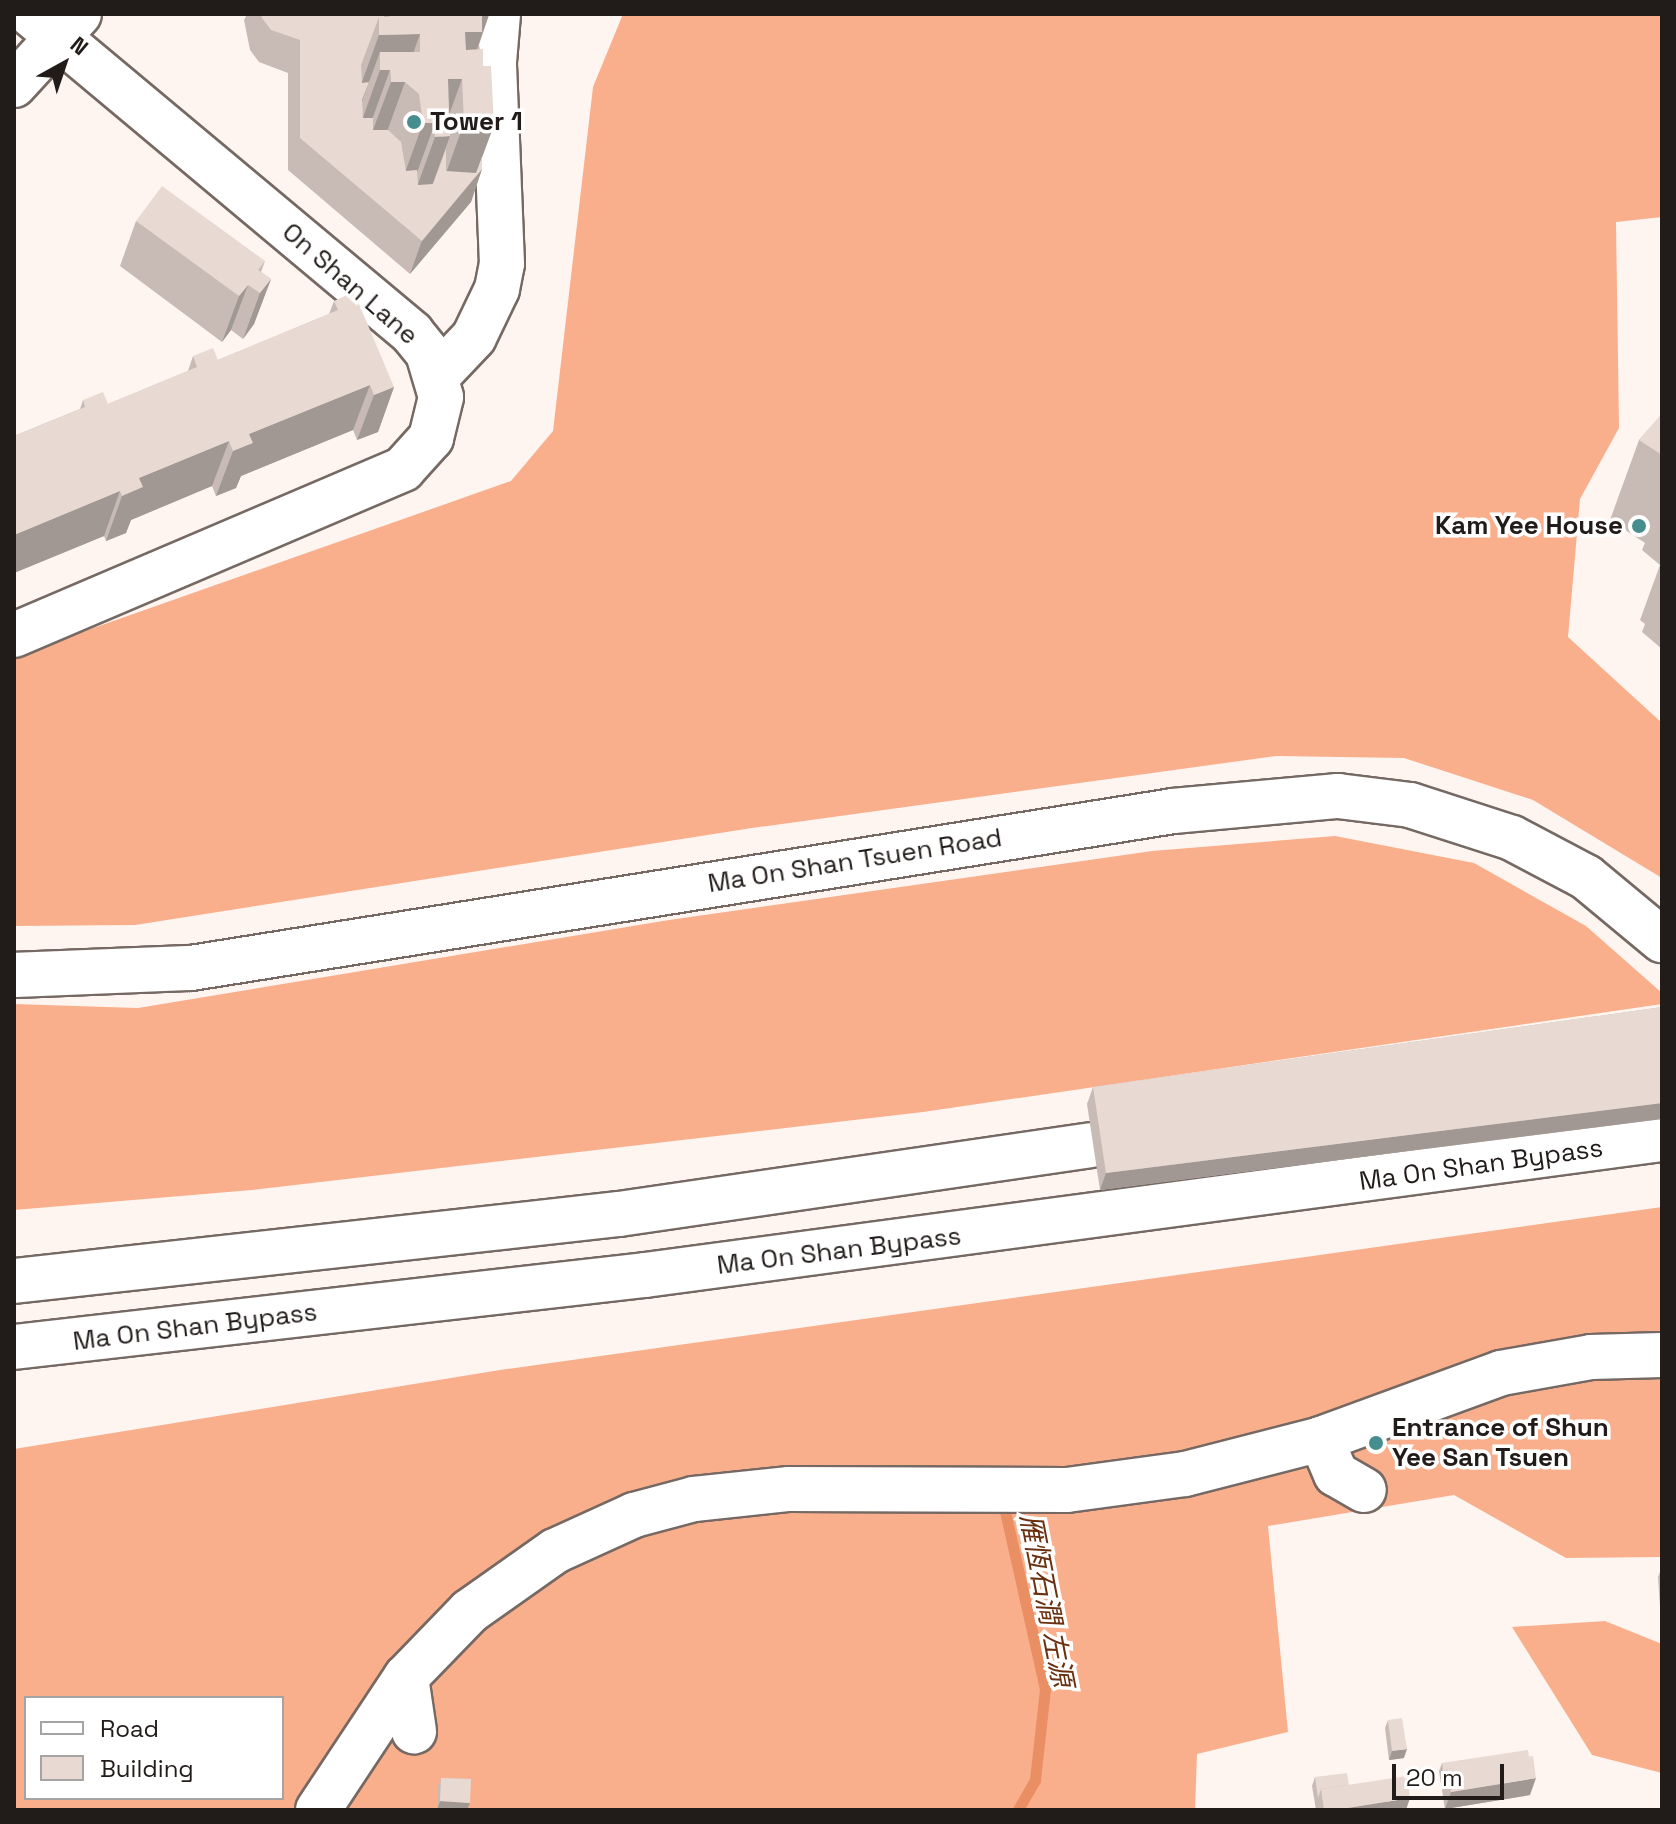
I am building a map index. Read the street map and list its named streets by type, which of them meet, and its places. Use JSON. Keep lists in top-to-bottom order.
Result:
{
  "streets": {
    "street": ["On Shan Lane", "Ma On Shan Tsuen Road", "Ma On Shan Bypass"]
  },
  "water": ["雁恆石澗 左源"],
  "places": ["Tower 1", "Kam Yee House", "Entrance of Shun Yee San Tsuen"],
  "legend": ["Road", "Building"],
  "scale_bar": "20 m",
  "north": "top right"
}
